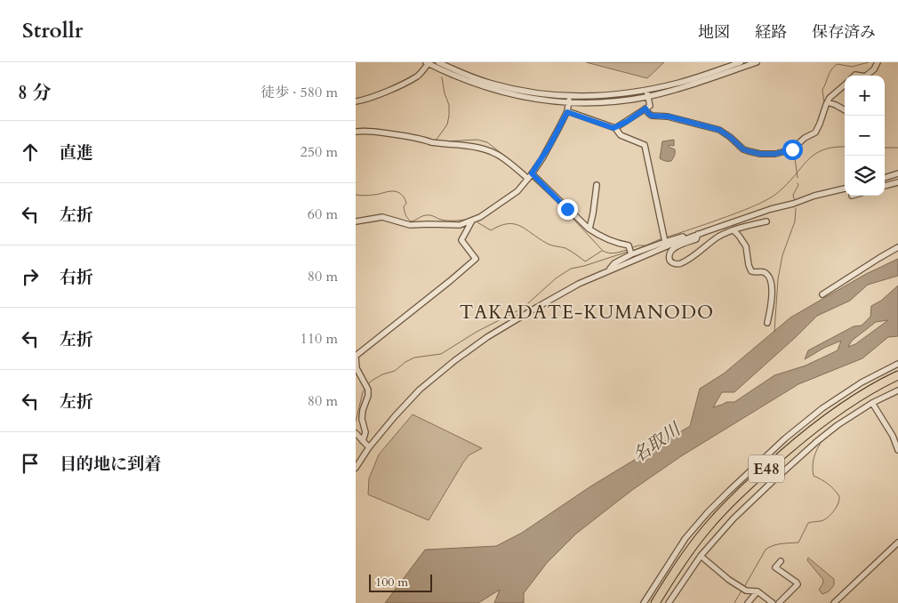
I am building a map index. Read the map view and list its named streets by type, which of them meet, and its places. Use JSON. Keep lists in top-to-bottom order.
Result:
{
  "streets": {
    "highway": ["E48"]
  },
  "districts": ["TAKADATE-KUMANODO"],
  "water": ["名取川"],
  "scale_bar": "100 m",
  "page": {
    "header": "Strollr",
    "nav": ["地図", "経路", "保存済み"],
    "heading": ["8 分", "徒歩 · 580 m"],
    "map_buttons": ["+", "−"],
    "list": [
      ["直進", "250 m"],
      ["左折", "60 m"],
      ["右折", "80 m"],
      ["左折", "110 m"],
      ["左折", "80 m"],
      "目的地に到着"
    ],
    "scale": "100 m"
  }
}
